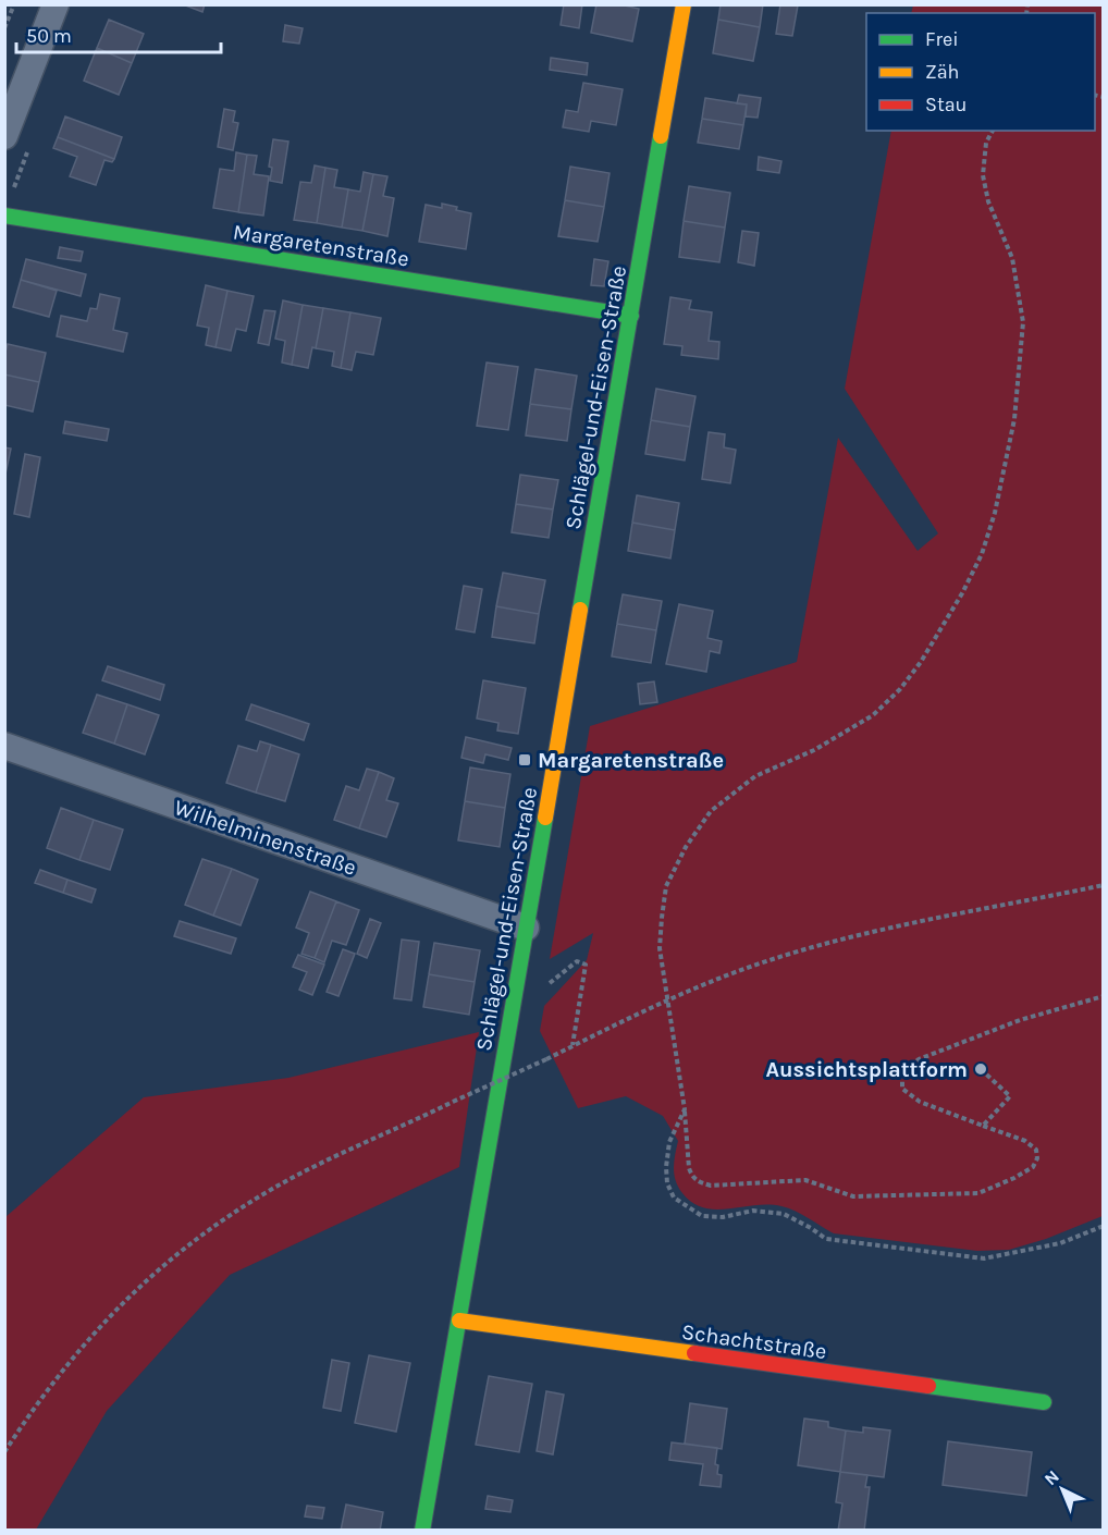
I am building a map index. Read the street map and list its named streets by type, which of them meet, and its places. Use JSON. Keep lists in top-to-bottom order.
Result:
{
  "streets": {
    "street": [
      "Margaretenstraße",
      "Schlägel-und-Eisen-Straße",
      "Wilhelminenstraße",
      "Schachtstraße"
    ]
  },
  "crossings": [
    ["Margaretenstraße", "Schlägel-und-Eisen-Straße"],
    ["Schlägel-und-Eisen-Straße", "Wilhelminenstraße"],
    ["Schlägel-und-Eisen-Straße", "Schachtstraße"]
  ],
  "places": {
    "transit": ["Margaretenstraße"],
    "other": ["Aussichtsplattform"]
  },
  "legend": ["Frei", "Zäh", "Stau"],
  "scale_bar": "50 m",
  "north": "top left"
}
